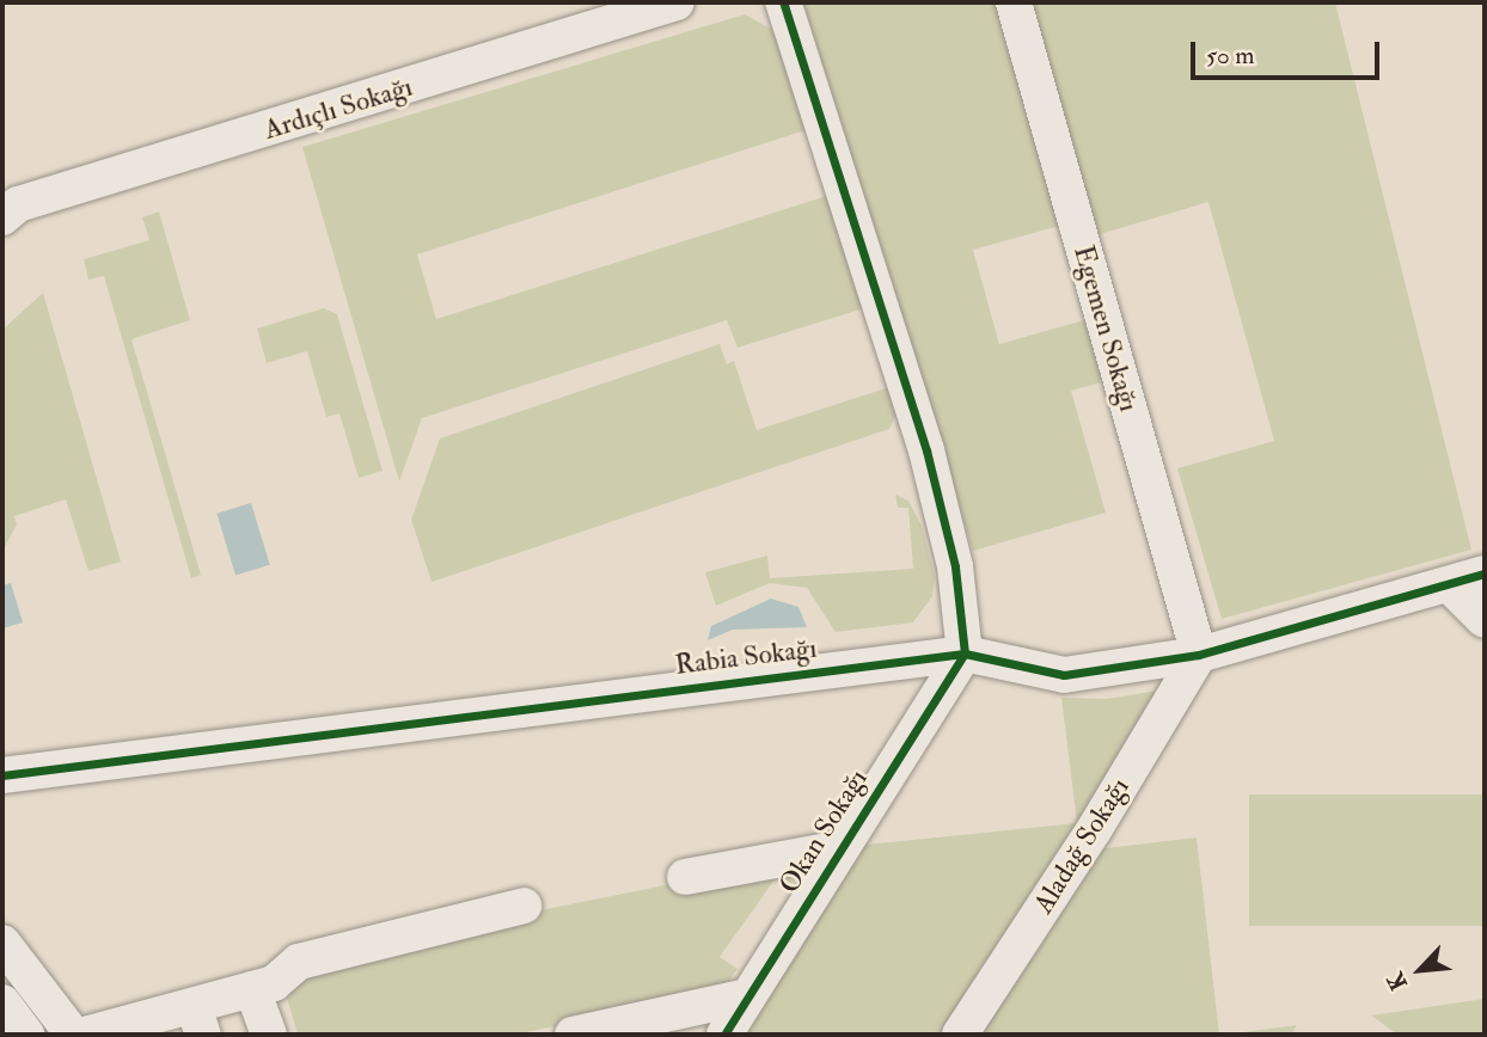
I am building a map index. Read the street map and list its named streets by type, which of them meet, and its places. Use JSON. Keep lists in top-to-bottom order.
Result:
{
  "streets": {
    "street": [
      "Ardıçlı Sokağı",
      "Egemen Sokağı",
      "Rabia Sokağı",
      "Okan Sokağı",
      "Aladağ Sokağı"
    ]
  },
  "crossings": [
    ["Egemen Sokağı", "Rabia Sokağı"],
    ["Egemen Sokağı", "Aladağ Sokağı"],
    ["Rabia Sokağı", "Okan Sokağı"],
    ["Rabia Sokağı", "Aladağ Sokağı"]
  ],
  "scale_bar": "50 m",
  "north": "bottom left"
}
